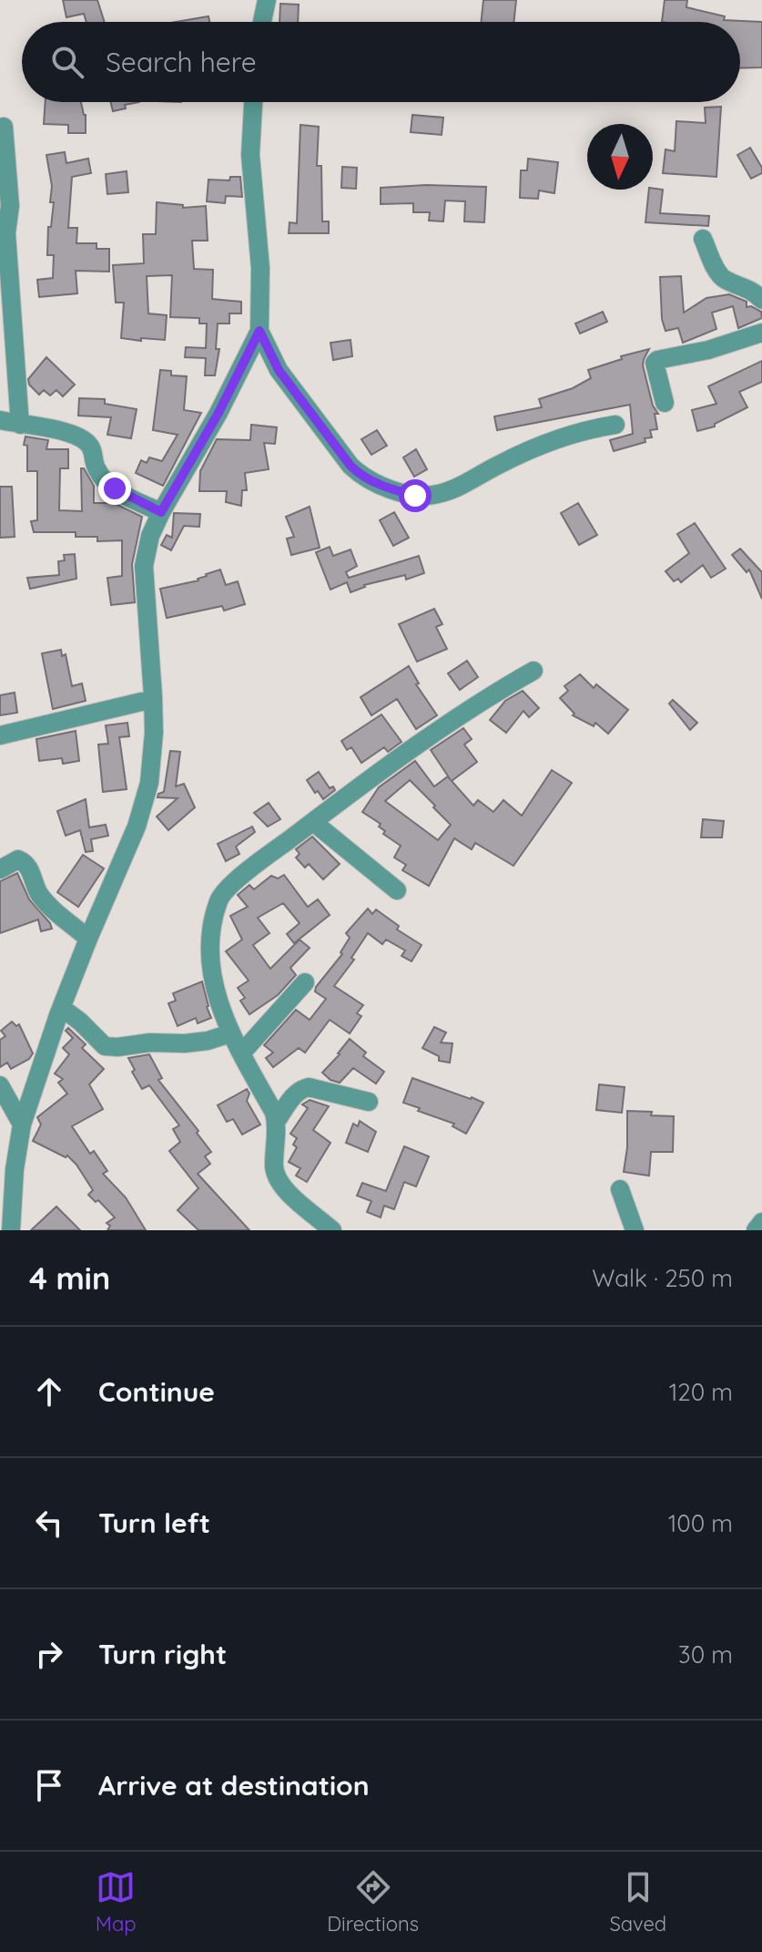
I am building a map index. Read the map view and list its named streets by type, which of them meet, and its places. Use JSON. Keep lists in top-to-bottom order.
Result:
{
  "north": "bottom",
  "page": {
    "search": "Search here",
    "heading": ["4 min", "Walk · 250 m"],
    "list": [
      ["Continue", "120 m"],
      ["Turn left", "100 m"],
      ["Turn right", "30 m"],
      "Arrive at destination"
    ],
    "nav": ["Map", "Directions", "Saved"]
  }
}
